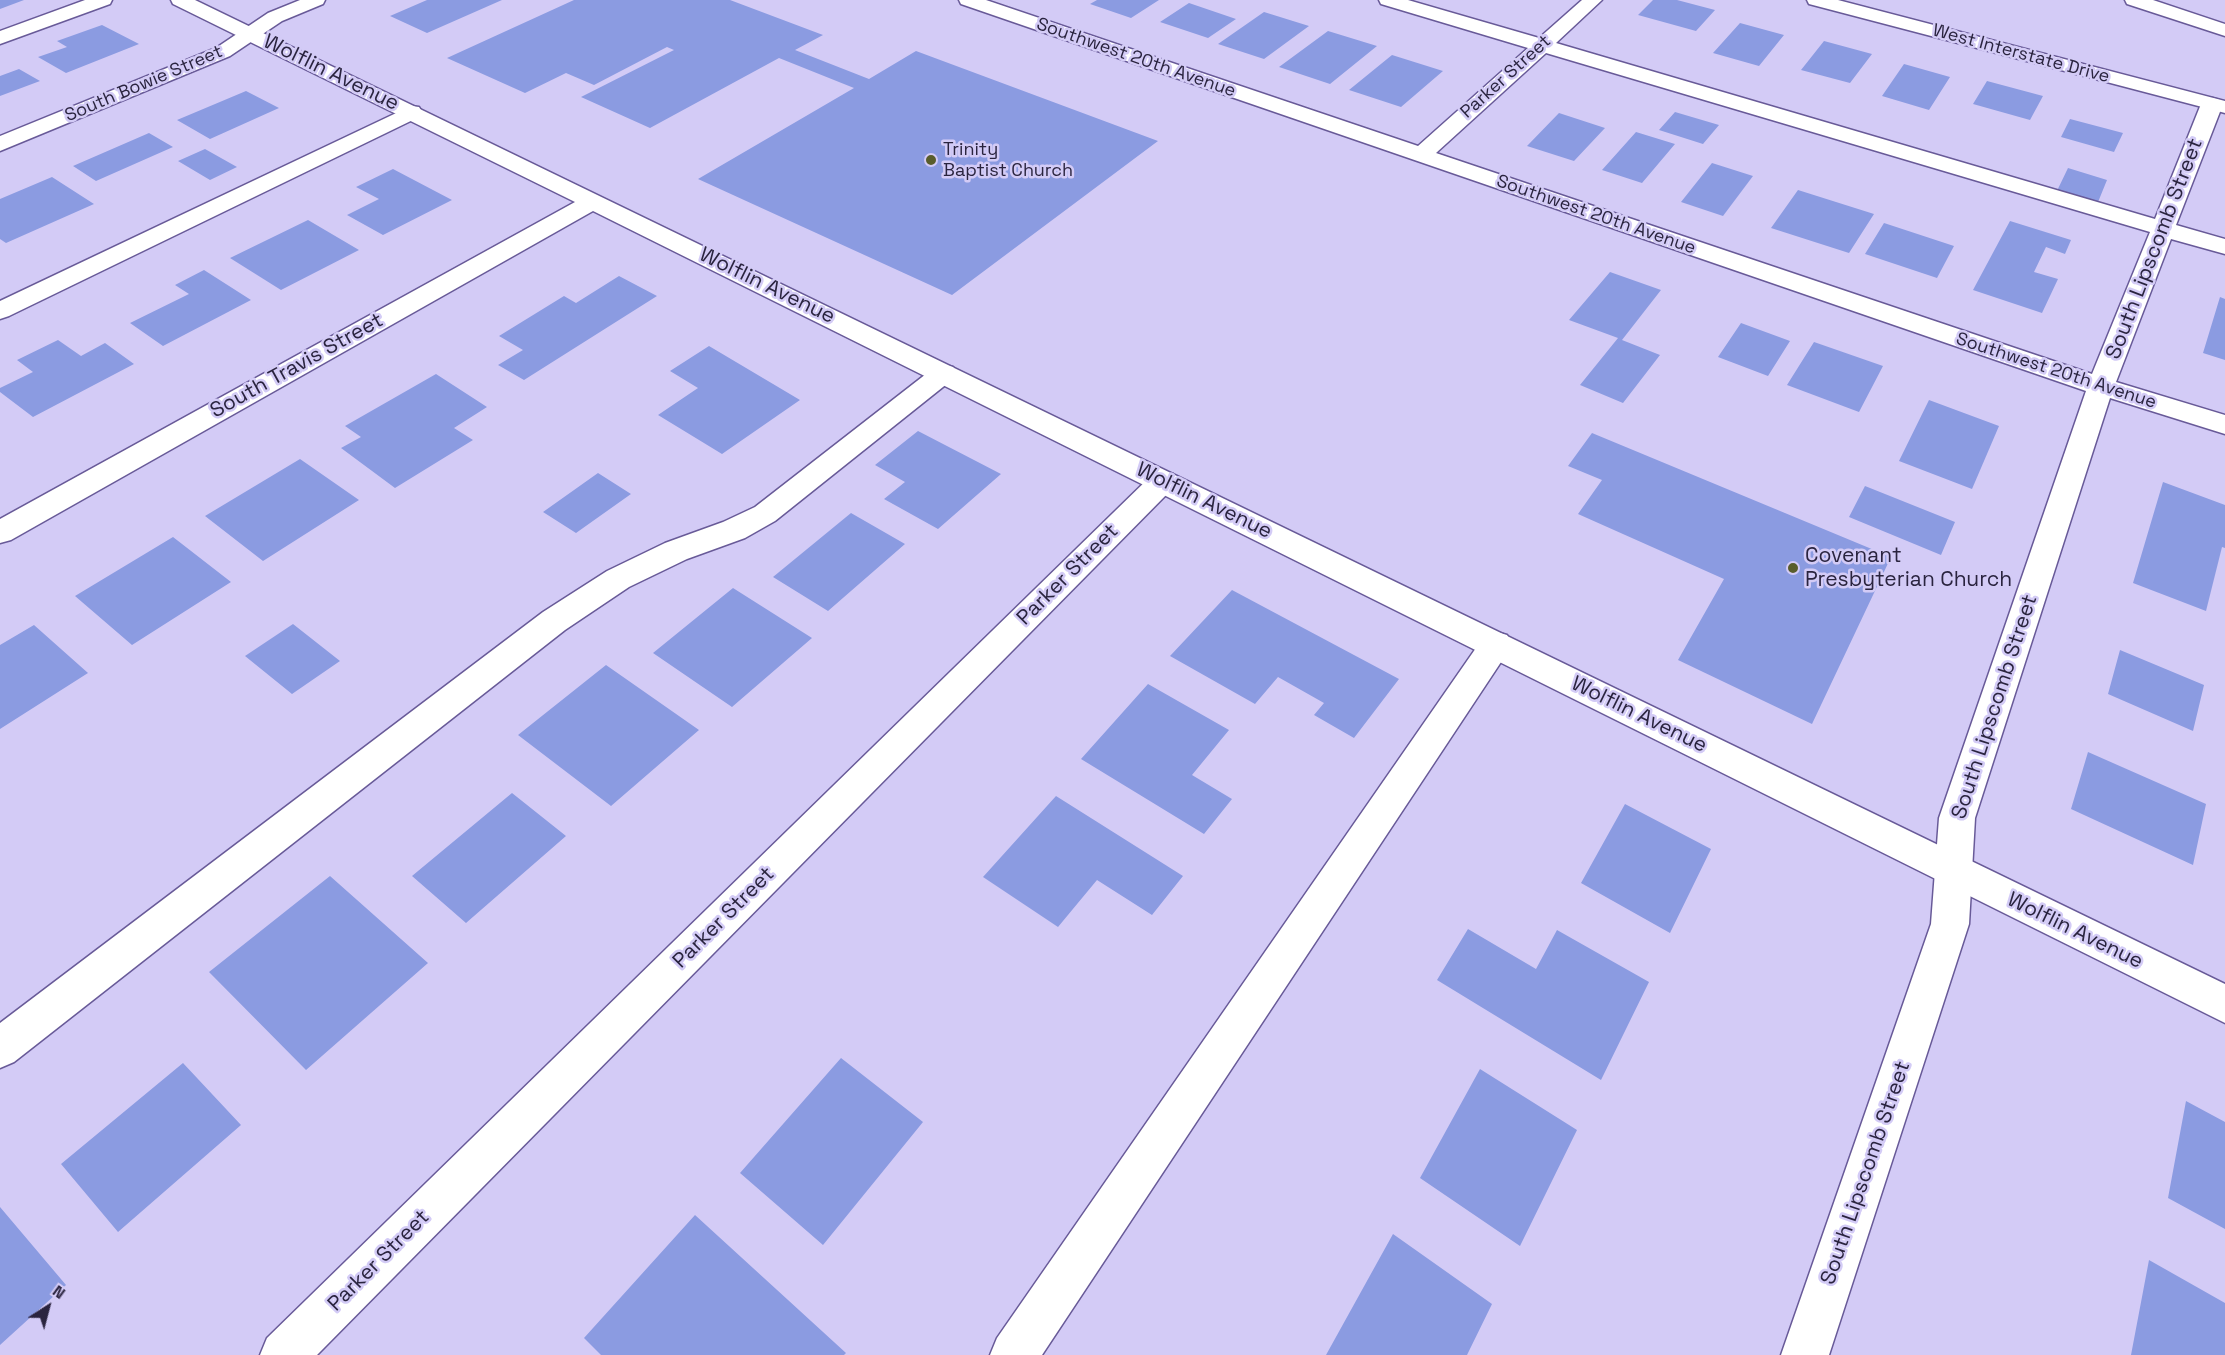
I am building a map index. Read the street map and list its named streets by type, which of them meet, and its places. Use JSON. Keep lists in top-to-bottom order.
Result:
{
  "streets": {
    "main road": [
      "West Interstate Drive",
      "Southwest 20th Avenue",
      "Wolflin Avenue",
      "Parker Street",
      "South Bowie Street",
      "South Lipscomb Street",
      "South Travis Street"
    ]
  },
  "crossings": [
    ["West Interstate Drive", "South Lipscomb Street"],
    ["Southwest 20th Avenue", "Parker Street"],
    ["Southwest 20th Avenue", "South Lipscomb Street"],
    ["Wolflin Avenue", "Parker Street"],
    ["Wolflin Avenue", "South Bowie Street"],
    ["Wolflin Avenue", "South Lipscomb Street"],
    ["Wolflin Avenue", "South Travis Street"]
  ],
  "places": ["Trinity Baptist Church", "Covenant Presbyterian Church"],
  "north": "top right"
}
